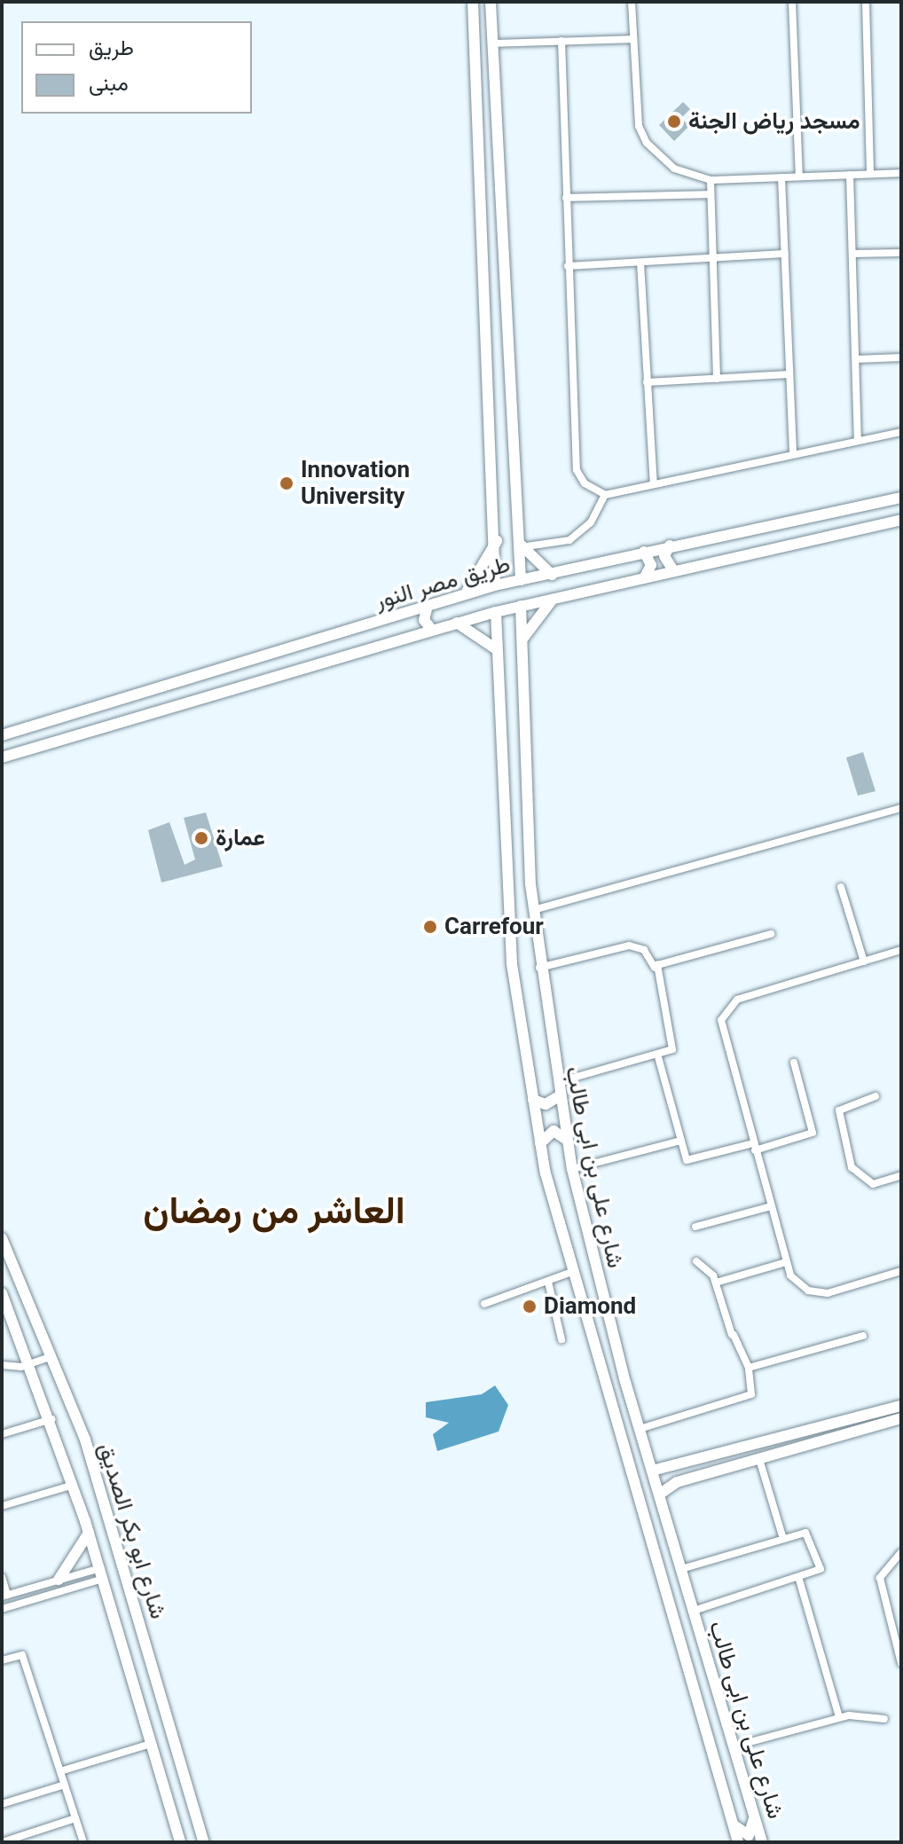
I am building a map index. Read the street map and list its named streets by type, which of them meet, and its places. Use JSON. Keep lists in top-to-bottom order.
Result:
{
  "streets": {
    "street": ["طريق مصر النور", "شارع على بن ابى طالب", "شارع ابو بكر الصديق"]
  },
  "crossings": [
    ["طريق مصر النور", "شارع على بن ابى طالب"]
  ],
  "districts": ["العاشر من رمضان"],
  "places": [
    "مسجد رياض الجنة",
    "Innovation University",
    "عمارة",
    "Carrefour",
    "Diamond"
  ],
  "legend": ["طريق", "مبنى"]
}
